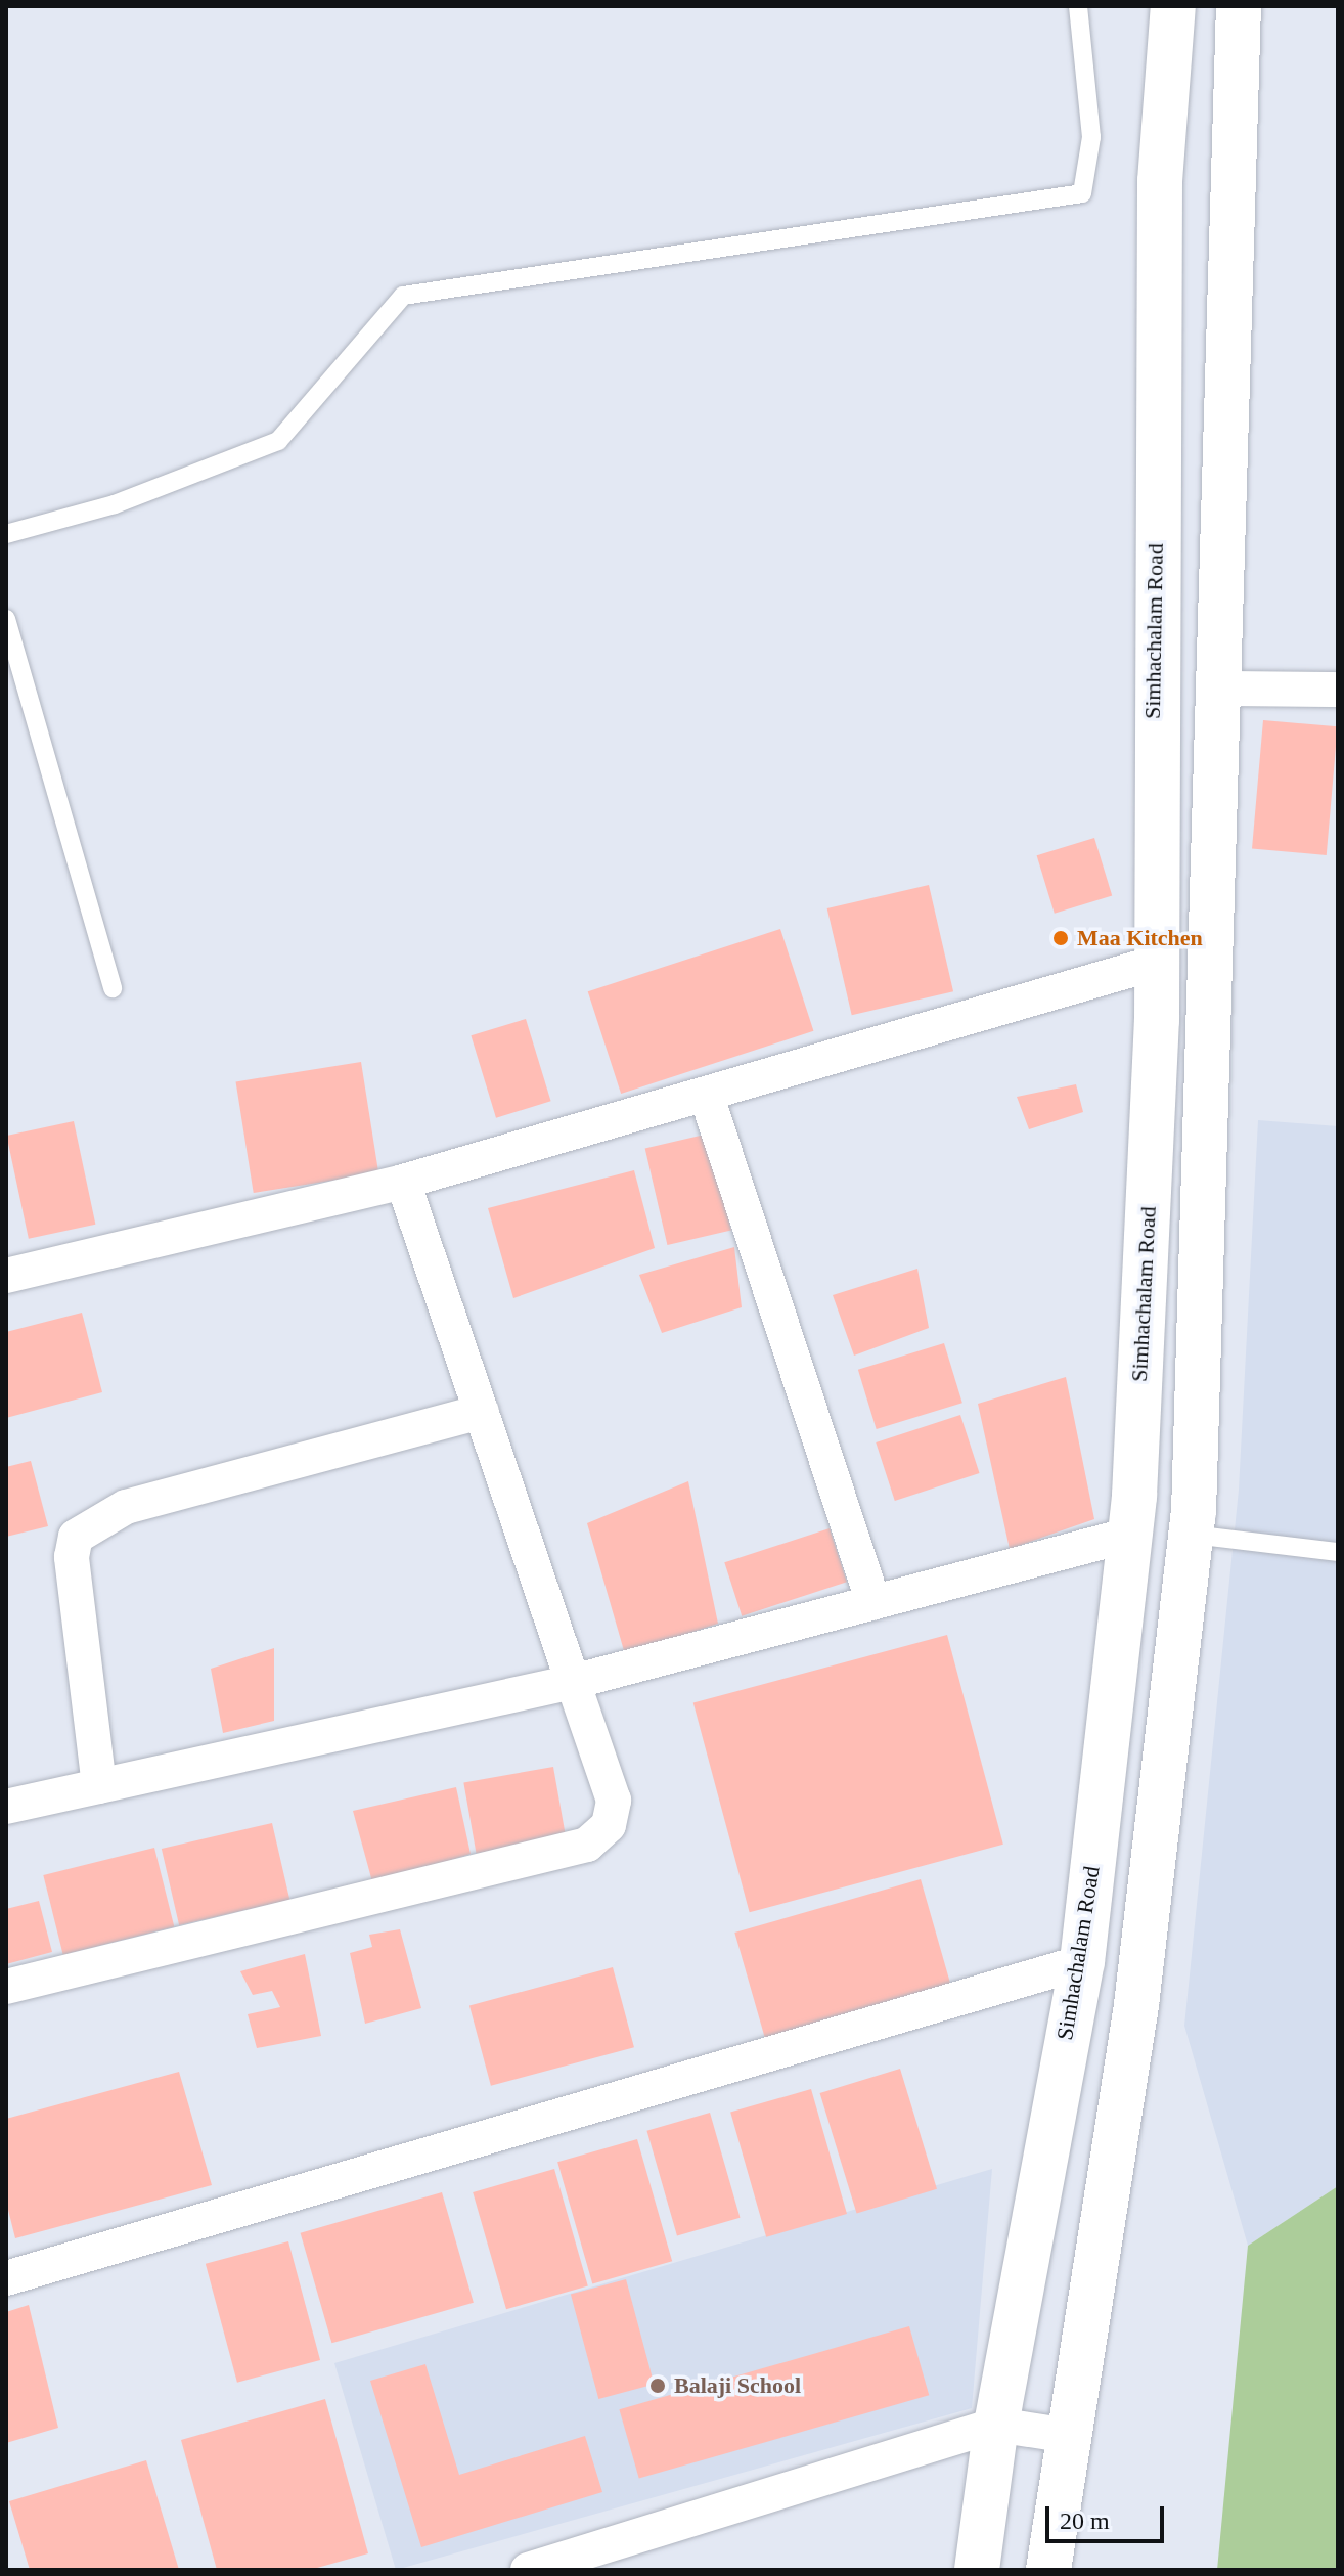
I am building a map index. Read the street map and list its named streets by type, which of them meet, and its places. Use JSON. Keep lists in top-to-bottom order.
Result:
{
  "streets": {
    "main road": ["Simhachalam Road"]
  },
  "places": ["Maa Kitchen", "Balaji School"],
  "scale_bar": "20 m"
}
